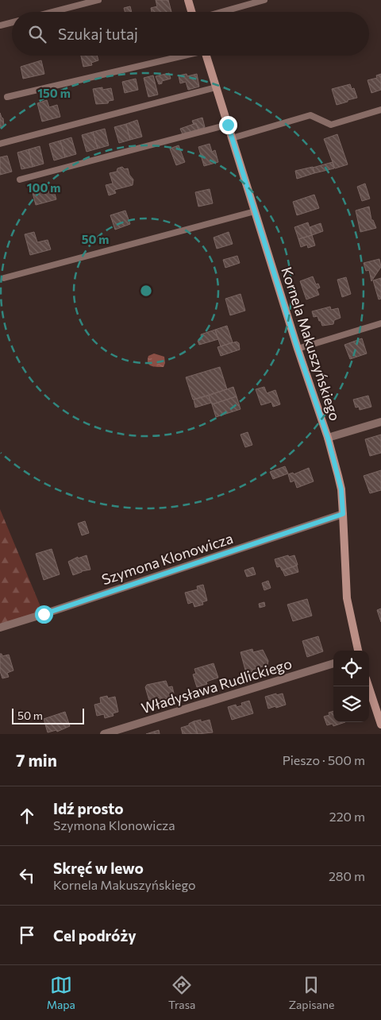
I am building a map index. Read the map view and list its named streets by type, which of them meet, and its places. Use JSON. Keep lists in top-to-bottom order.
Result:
{
  "streets": {
    "street": ["Kornela Makuszyńskiego", "Szymona Klonowicza", "Władysława Rudlickiego"]
  },
  "crossings": [
    ["Kornela Makuszyńskiego", "Szymona Klonowicza"]
  ],
  "scale_bar": "50 m",
  "page": {
    "search": "Szukaj tutaj",
    "scale": "50 m",
    "heading": ["7 min", "Pieszo · 500 m"],
    "list": [
      ["Idź prosto", "Szymona Klonowicza", "220 m"],
      ["Skręć w lewo", "Kornela Makuszyńskiego", "280 m"],
      "Cel podróży"
    ],
    "nav": ["Mapa", "Trasa", "Zapisane"]
  },
  "rings": ["150 m", "100 m", "50 m"]
}
